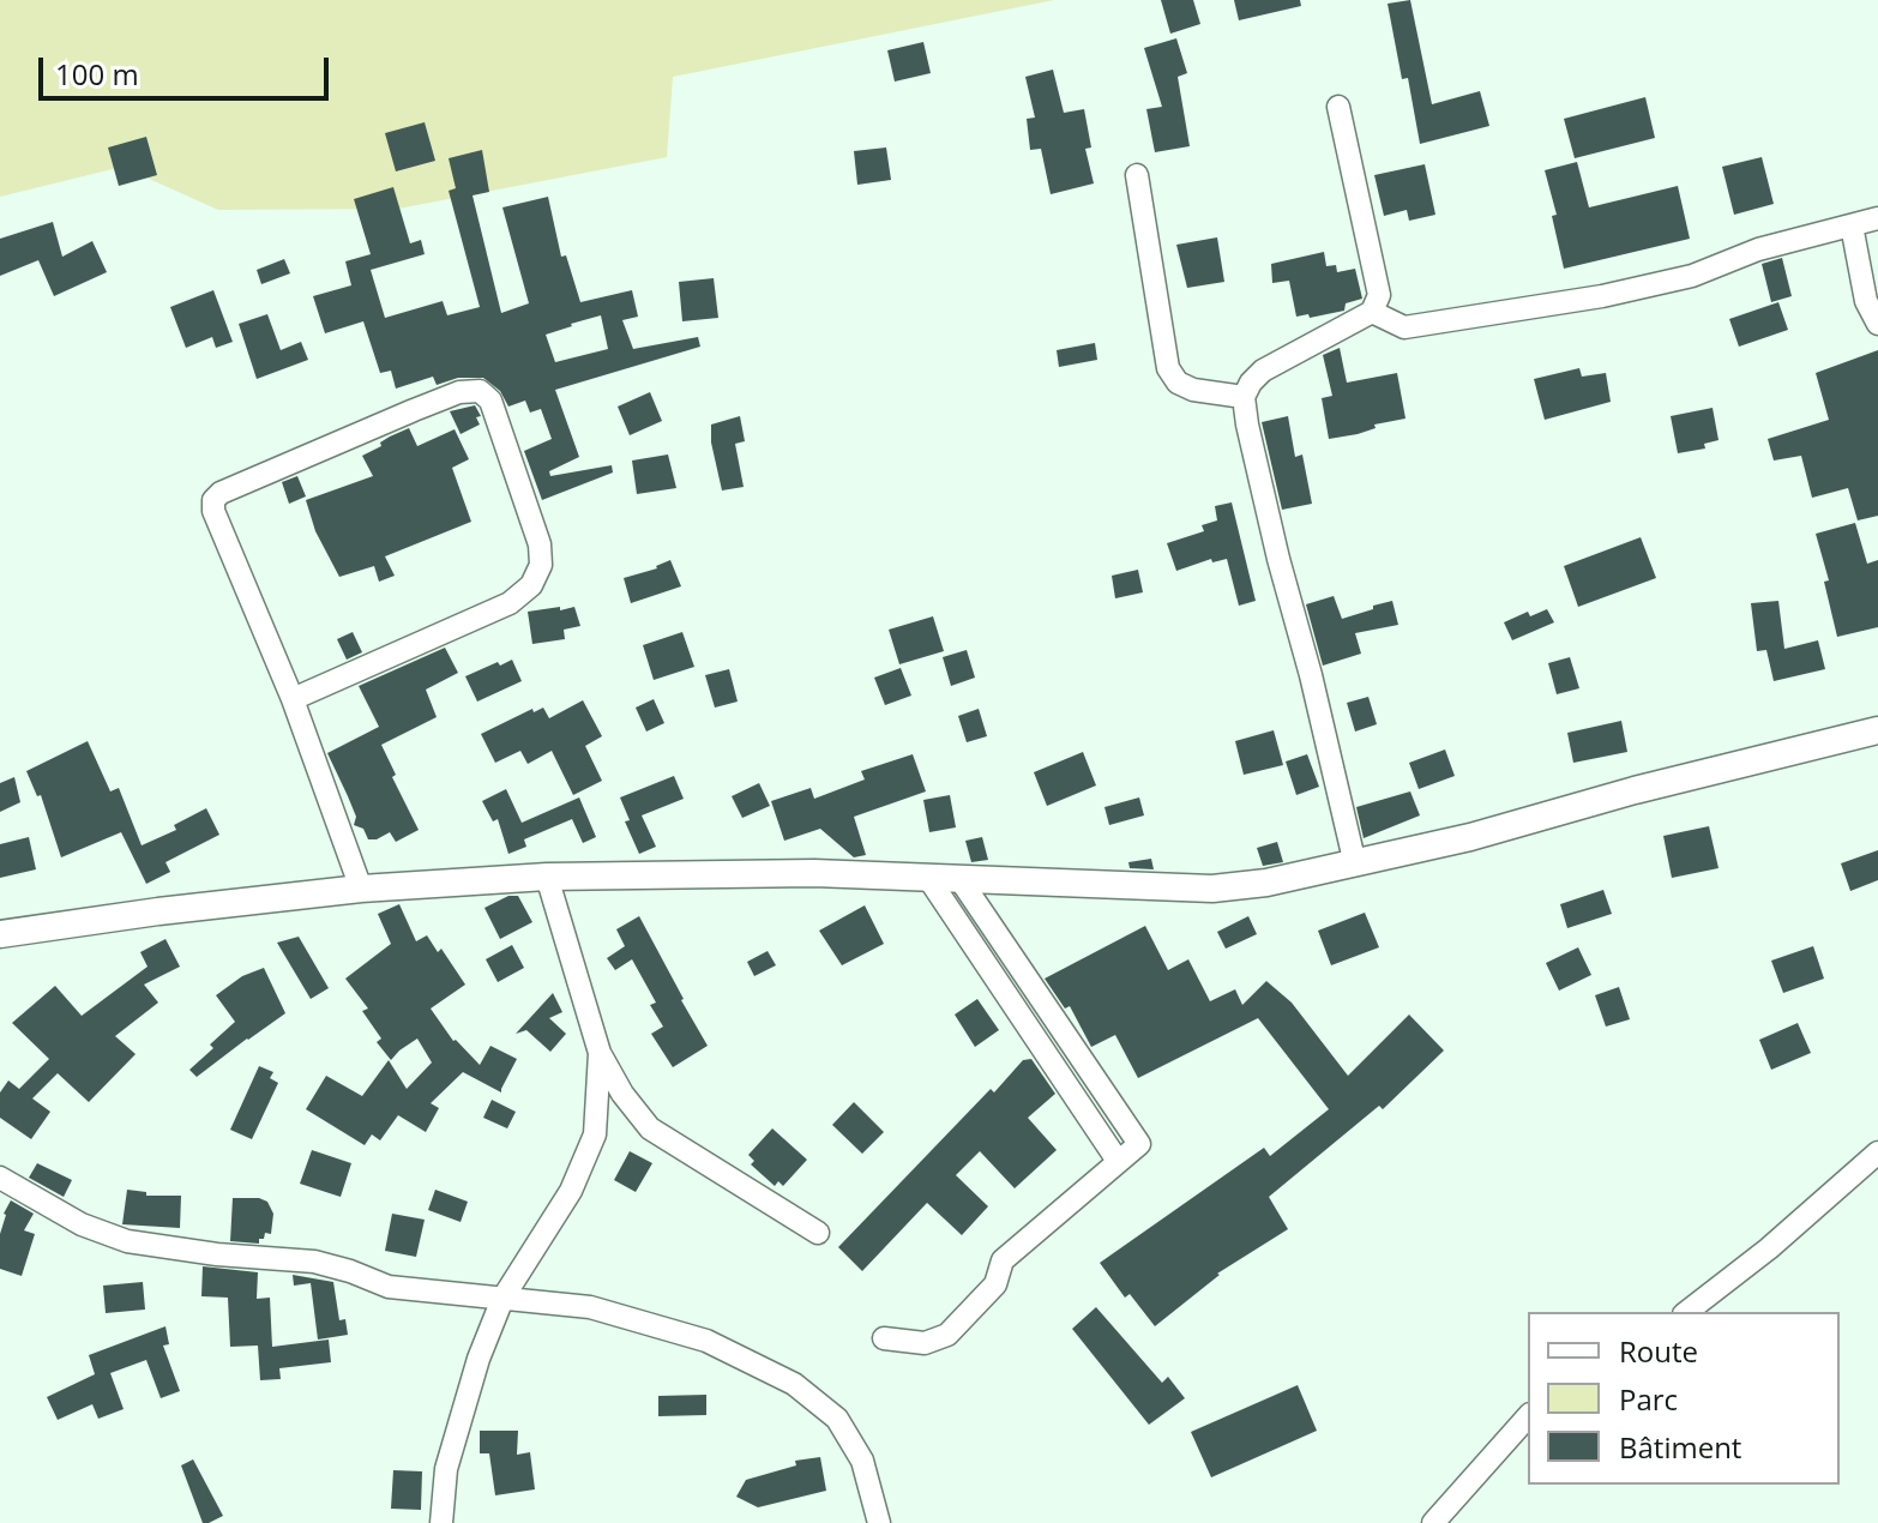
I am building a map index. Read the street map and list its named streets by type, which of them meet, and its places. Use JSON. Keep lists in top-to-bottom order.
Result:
{
  "legend": ["Route", "Parc", "Bâtiment"],
  "scale_bar": "100 m"
}
